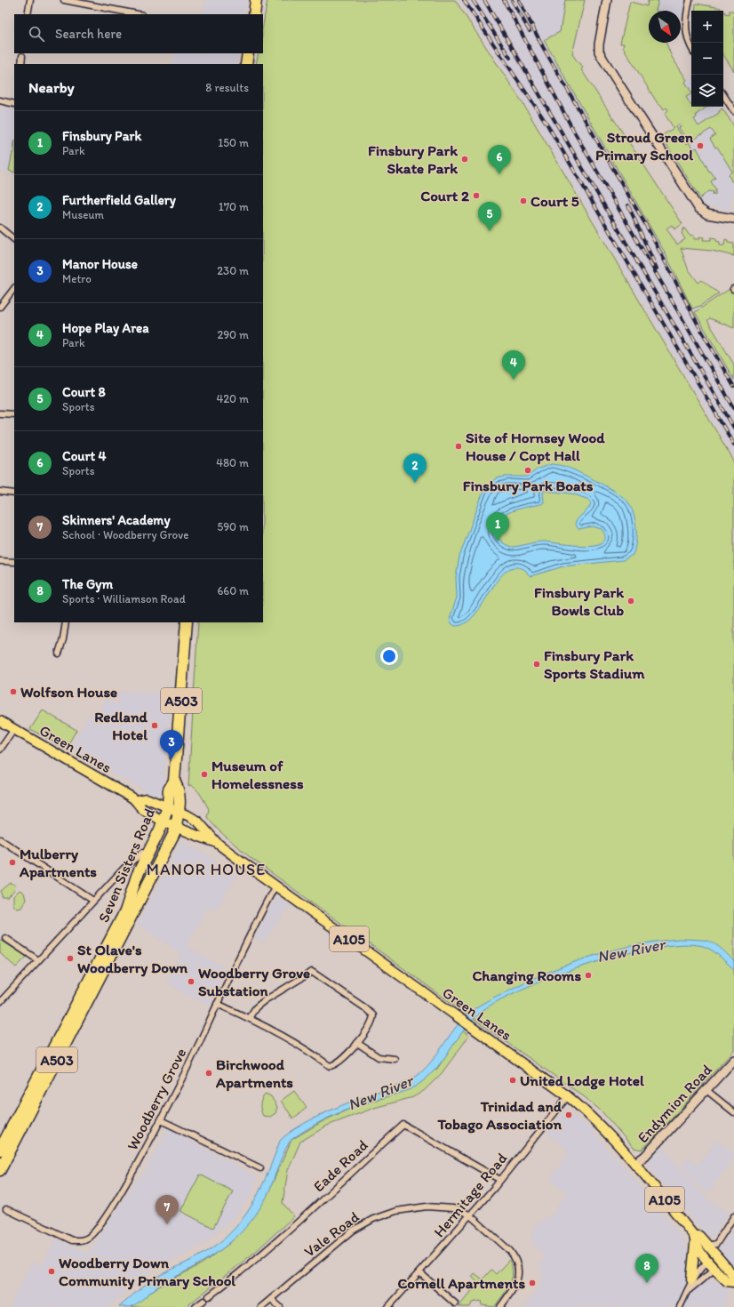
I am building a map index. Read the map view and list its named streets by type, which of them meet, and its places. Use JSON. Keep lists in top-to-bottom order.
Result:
{
  "streets": {
    "highway": ["A503", "Seven Sisters Road"],
    "main road": ["Green Lanes", "A105", "Endymion Road"],
    "street": [
      "Woodberry Grove",
      "Eade Road",
      "Hermitage Road",
      "Vale Road"
    ]
  },
  "crossings": [
    ["Green Lanes", "Seven Sisters Road"],
    ["Green Lanes", "Woodberry Grove"],
    ["Green Lanes", "Endymion Road"],
    ["Green Lanes", "Hermitage Road"],
    ["Eade Road", "Hermitage Road"],
    ["Hermitage Road", "Vale Road"]
  ],
  "districts": ["MANOR HOUSE"],
  "water": ["New River"],
  "places": [
    "Stroud Green Primary School",
    "Finsbury Park Skate Park",
    "Court 2",
    "Court 5",
    "Site of Hornsey Wood House / Copt Hall",
    "Finsbury Park Boats",
    "Finsbury Park Bowls Club",
    "Finsbury Park Sports Stadium",
    "Wolfson House",
    "Redland Hotel",
    "Museum of Homelessness",
    "Mulberry Apartments",
    "St Olave's Woodberry Down",
    "Changing Rooms",
    "Woodberry Grove Substation",
    "Birchwood Apartments",
    "United Lodge Hotel",
    "Trinidad and Tobago Association",
    "Woodberry Down Community Primary School",
    "Cornell Apartments"
  ],
  "north": "bottom right",
  "page": {
    "map_buttons": ["+", "−"],
    "search": "Search here",
    "heading": ["Nearby", "8 results"],
    "list": [
      {
        "mark": "1",
        "name": "Finsbury Park",
        "note": "Park",
        "value": "150 m"
      },
      {
        "mark": "2",
        "name": "Furtherfield Gallery",
        "note": "Museum",
        "value": "170 m"
      },
      {
        "mark": "3",
        "name": "Manor House",
        "note": "Metro",
        "value": "230 m"
      },
      {
        "mark": "4",
        "name": "Hope Play Area",
        "note": "Park",
        "value": "290 m"
      },
      {
        "mark": "5",
        "name": "Court 8",
        "note": "Sports",
        "value": "420 m"
      },
      {
        "mark": "6",
        "name": "Court 4",
        "note": "Sports",
        "value": "480 m"
      },
      {
        "mark": "7",
        "name": "Skinners' Academy",
        "note": "School · Woodberry Grove",
        "value": "590 m"
      },
      {
        "mark": "8",
        "name": "The Gym",
        "note": "Sports · Williamson Road",
        "value": "660 m"
      }
    ],
    "pins": [
      "6",
      "5",
      "4",
      "2",
      "1",
      "3",
      "7",
      "8"
    ]
  }
}
